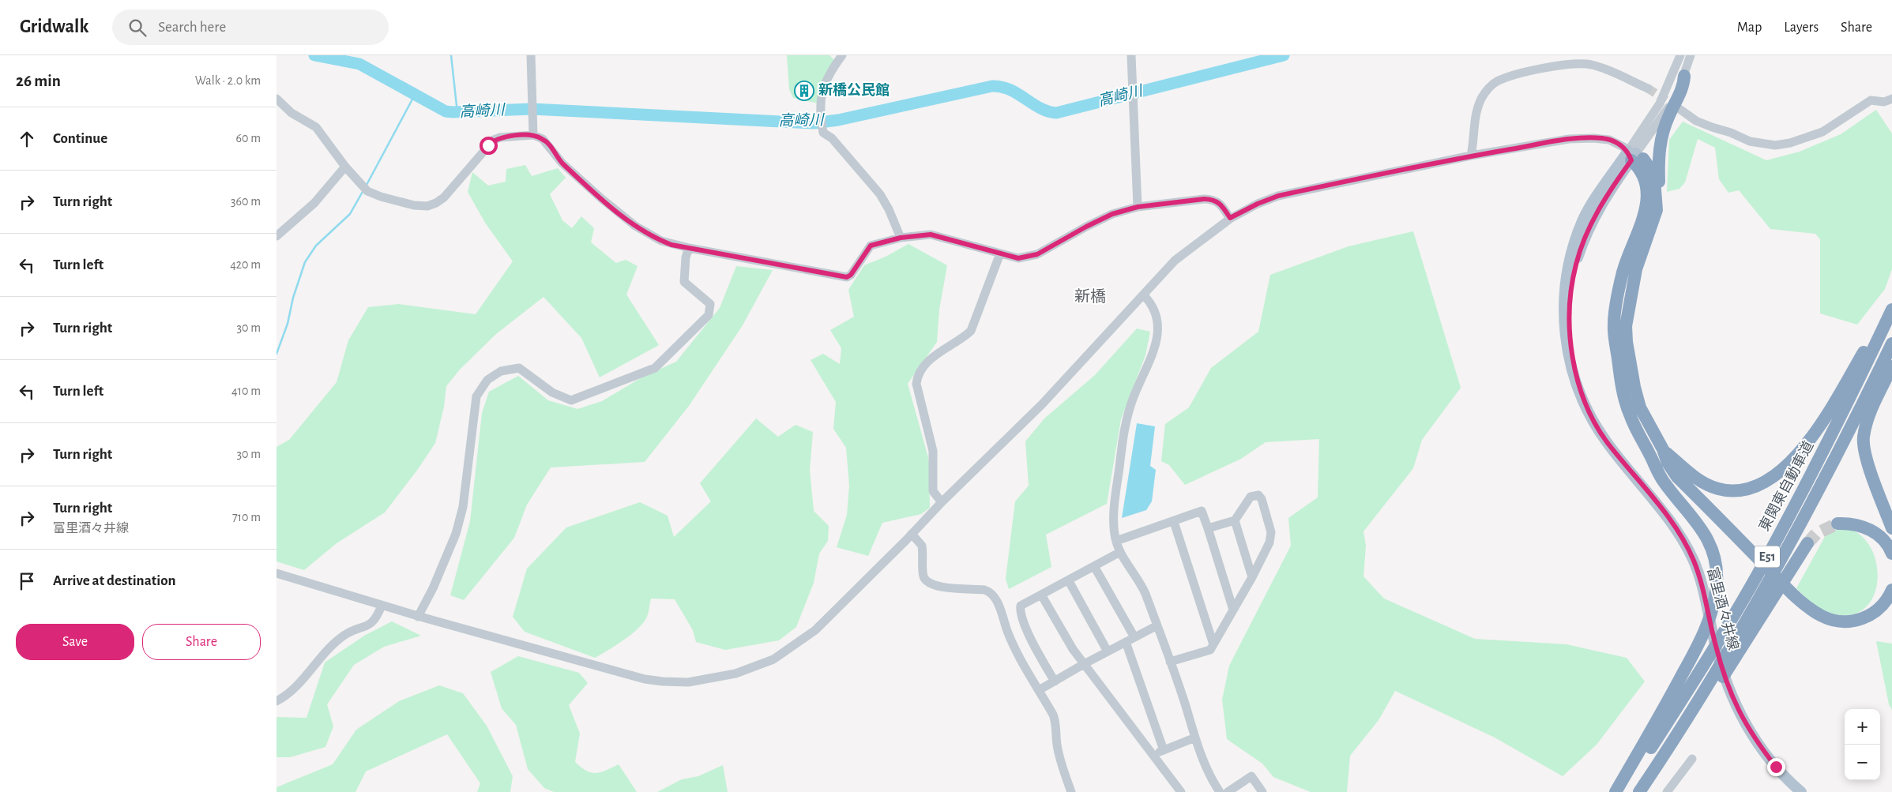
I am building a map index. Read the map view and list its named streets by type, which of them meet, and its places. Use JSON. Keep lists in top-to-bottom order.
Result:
{
  "streets": {
    "highway": ["東関東自動車道", "E51"],
    "main road": ["富里酒々井線"]
  },
  "districts": ["新橋"],
  "water": ["高崎川"],
  "places": {
    "building": ["新橋公民館"]
  },
  "page": {
    "header": "Gridwalk",
    "search": "Search here",
    "nav": ["Map", "Layers", "Share"],
    "heading": ["26 min", "Walk · 2.0 km"],
    "list": [
      ["Continue", "60 m"],
      ["Turn right", "360 m"],
      ["Turn left", "420 m"],
      ["Turn right", "30 m"],
      ["Turn left", "410 m"],
      ["Turn right", "30 m"],
      ["Turn right", "富里酒々井線", "710 m"],
      "Arrive at destination"
    ],
    "buttons": ["Save", "Share"],
    "map_buttons": ["+", "−"]
  }
}
